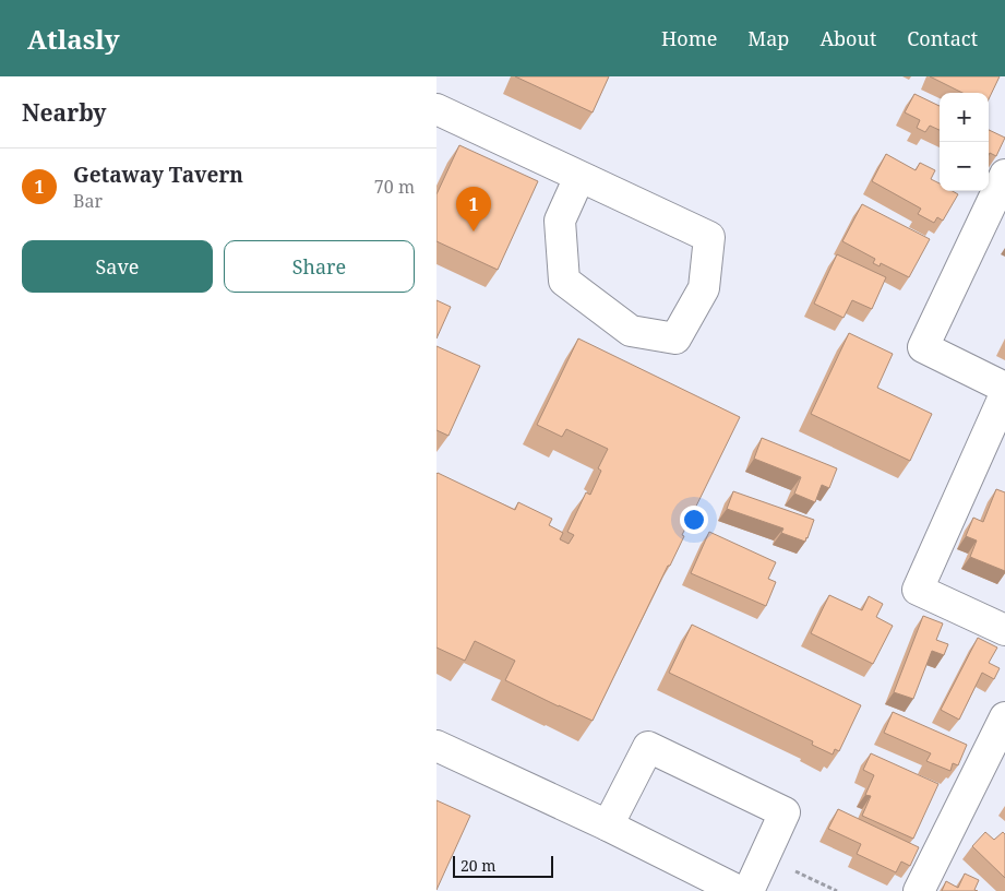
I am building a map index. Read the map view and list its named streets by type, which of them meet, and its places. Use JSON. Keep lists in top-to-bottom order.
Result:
{
  "scale_bar": "20 m",
  "page": {
    "header": "Atlasly",
    "nav": [
      "Home",
      "Map",
      "About",
      "Contact"
    ],
    "heading": "Nearby",
    "map_buttons": ["+", "−"],
    "list": [
      {
        "mark": "1",
        "name": "Getaway Tavern",
        "note": "Bar",
        "value": "70 m"
      }
    ],
    "pins": "1",
    "buttons": ["Save", "Share"],
    "scale": "20 m"
  }
}
